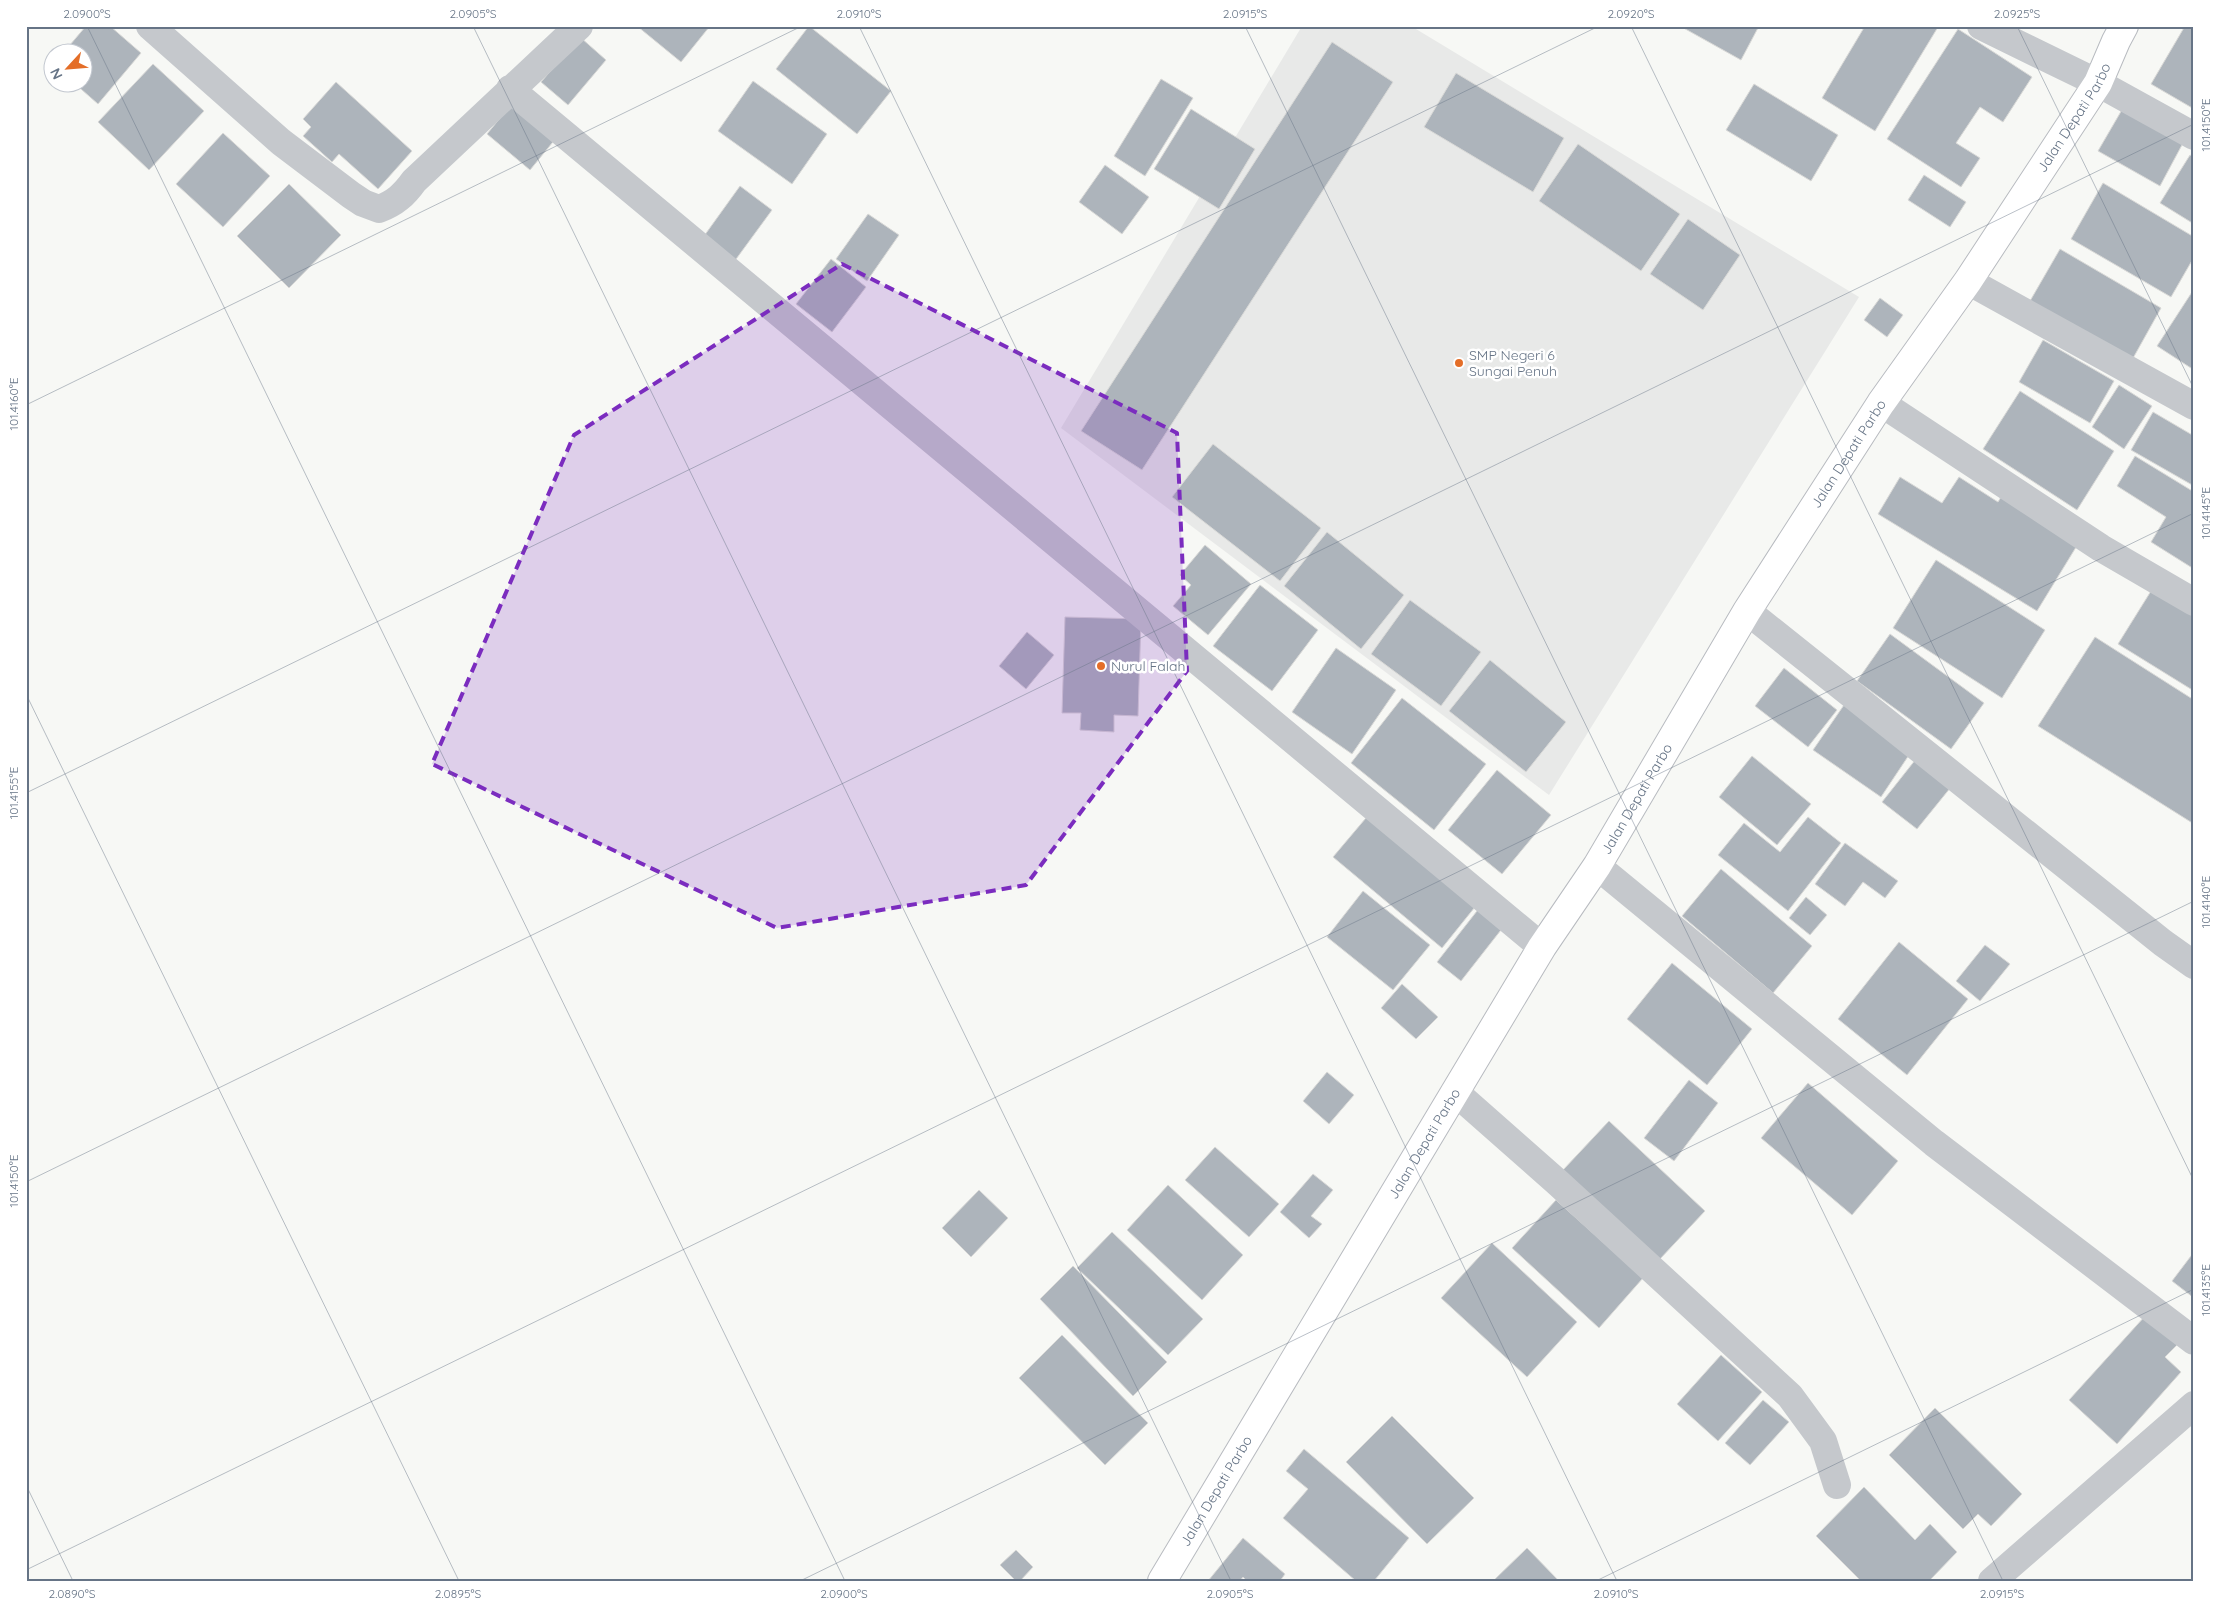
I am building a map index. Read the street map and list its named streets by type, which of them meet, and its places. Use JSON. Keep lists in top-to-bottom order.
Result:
{
  "streets": {
    "main road": ["Jalan Depati Parbo"]
  },
  "places": ["SMP Negeri 6 Sungai Penuh", "Nurul Falah"],
  "north": "bottom left",
  "coordinates": [
    "2.0900°S",
    "2.0905°S",
    "2.0910°S",
    "2.0915°S",
    "2.0920°S",
    "2.0925°S",
    "101.4150°E",
    "101.4160°E",
    "101.4145°E",
    "101.4155°E",
    "101.4140°E",
    "101.4135°E",
    "2.0890°S",
    "2.0895°S"
  ]
}
